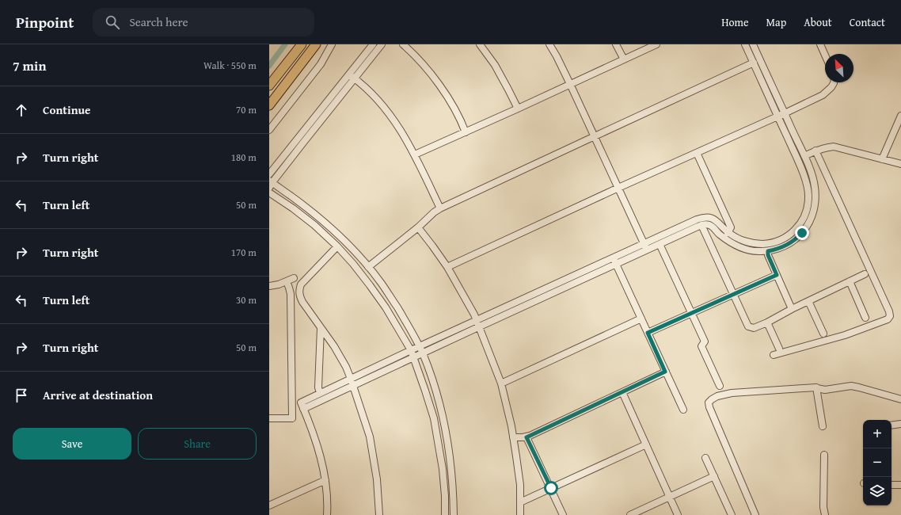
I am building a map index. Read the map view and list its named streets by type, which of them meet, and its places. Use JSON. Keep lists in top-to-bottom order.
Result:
{
  "north": "top left",
  "page": {
    "header": "Pinpoint",
    "search": "Search here",
    "nav": [
      "Home",
      "Map",
      "About",
      "Contact"
    ],
    "heading": ["7 min", "Walk · 550 m"],
    "list": [
      ["Continue", "70 m"],
      ["Turn right", "180 m"],
      ["Turn left", "50 m"],
      ["Turn right", "170 m"],
      ["Turn left", "30 m"],
      ["Turn right", "50 m"],
      "Arrive at destination"
    ],
    "buttons": ["Save", "Share"],
    "map_buttons": ["+", "−"]
  }
}
